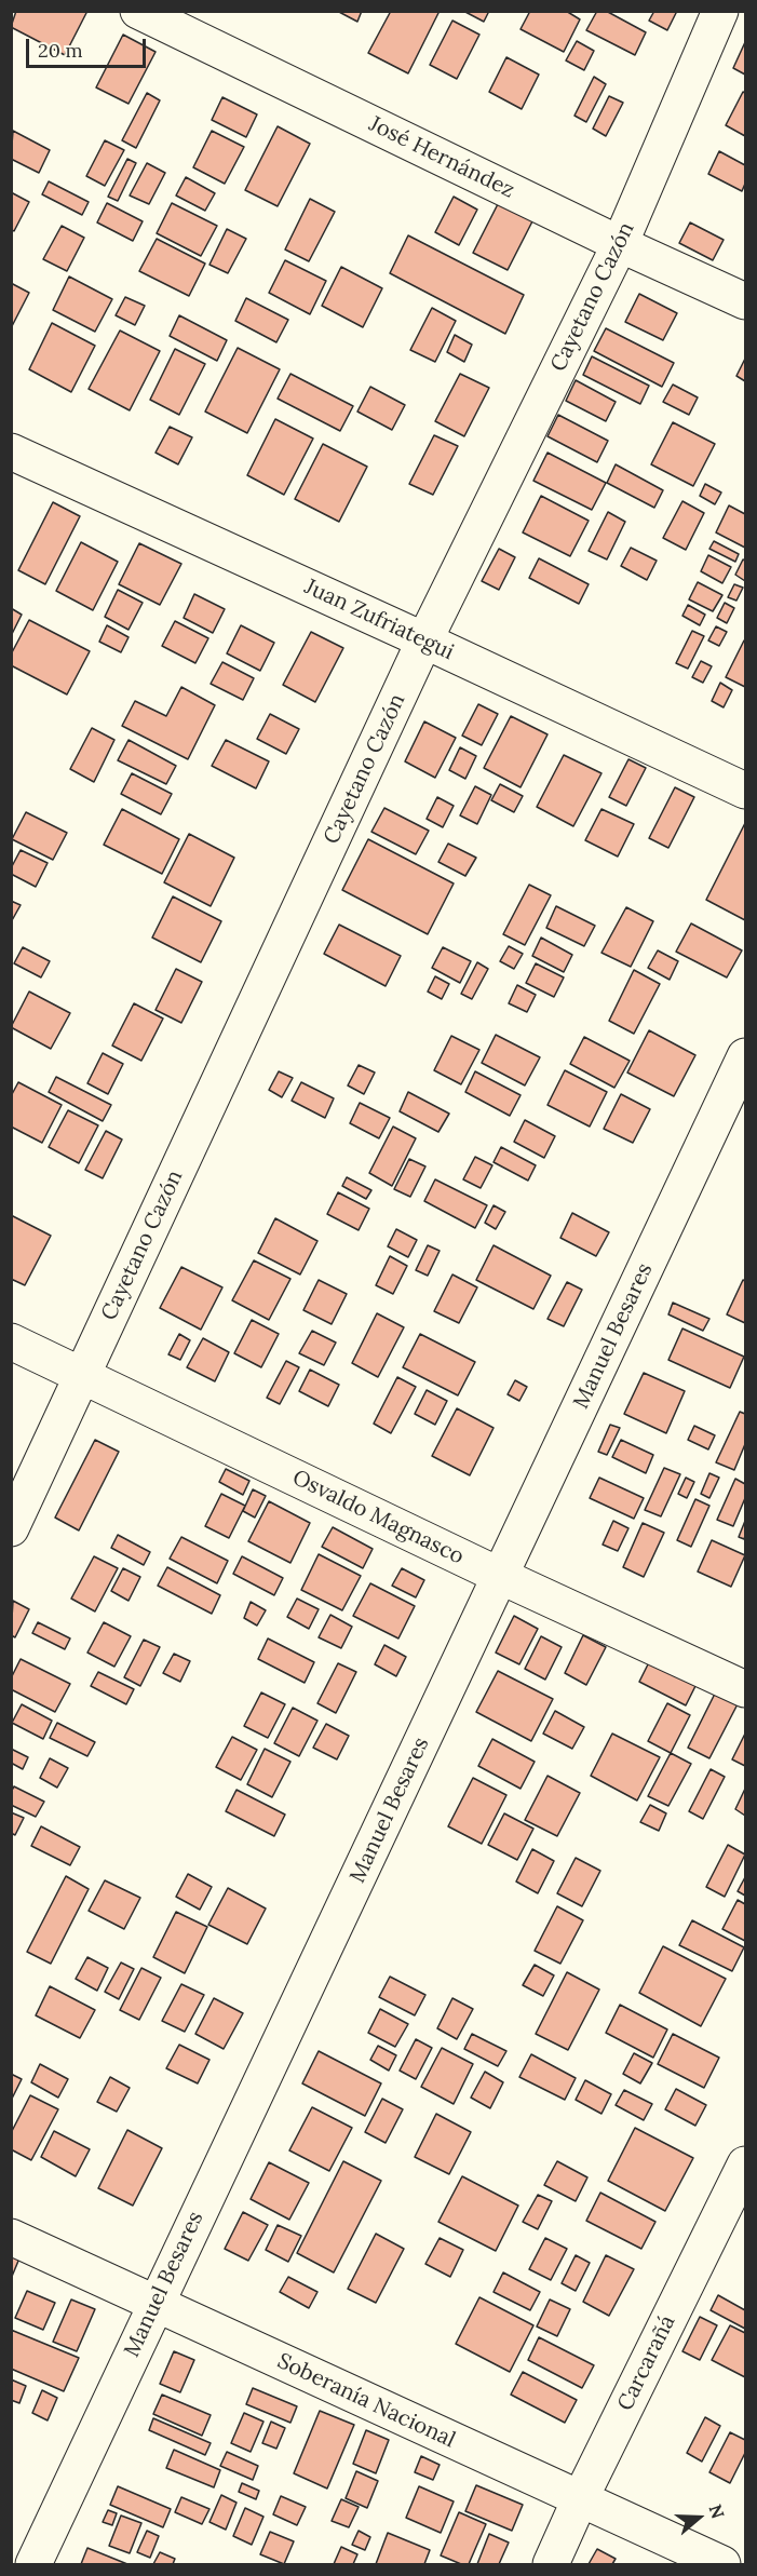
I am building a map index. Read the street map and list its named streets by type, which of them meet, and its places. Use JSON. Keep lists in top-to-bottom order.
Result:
{
  "streets": {
    "street": [
      "José Hernández",
      "Cayetano Cazón",
      "Juan Zufriategui",
      "Manuel Besares",
      "Osvaldo Magnasco",
      "Carcarañá",
      "Soberanía Nacional"
    ]
  },
  "crossings": [
    ["José Hernández", "Cayetano Cazón"],
    ["Cayetano Cazón", "Juan Zufriategui"],
    ["Cayetano Cazón", "Osvaldo Magnasco"],
    ["Manuel Besares", "Osvaldo Magnasco"],
    ["Manuel Besares", "Soberanía Nacional"],
    ["Carcarañá", "Soberanía Nacional"]
  ],
  "scale_bar": "20 m",
  "north": "right"
}
